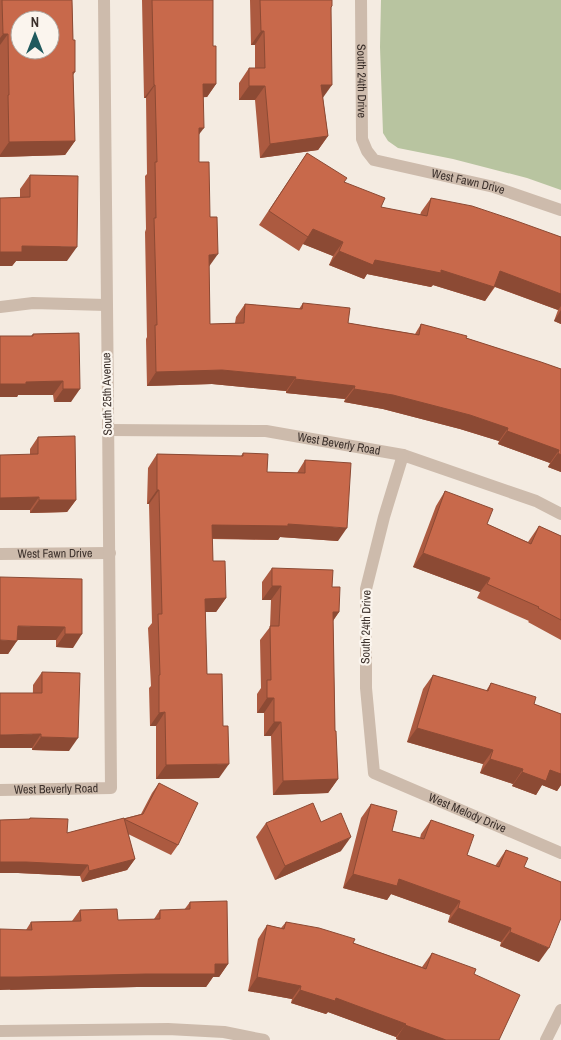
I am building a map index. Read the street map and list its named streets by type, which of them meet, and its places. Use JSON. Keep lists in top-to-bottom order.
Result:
{
  "streets": {
    "street": [
      "South 24th Drive",
      "West Fawn Drive",
      "South 25th Avenue",
      "West Beverly Road",
      "West Melody Drive"
    ]
  },
  "crossings": [
    ["South 24th Drive", "West Fawn Drive"],
    ["South 24th Drive", "West Beverly Road"],
    ["South 24th Drive", "West Melody Drive"],
    ["West Fawn Drive", "South 25th Avenue"],
    ["South 25th Avenue", "West Beverly Road"]
  ],
  "north": "top"
}
